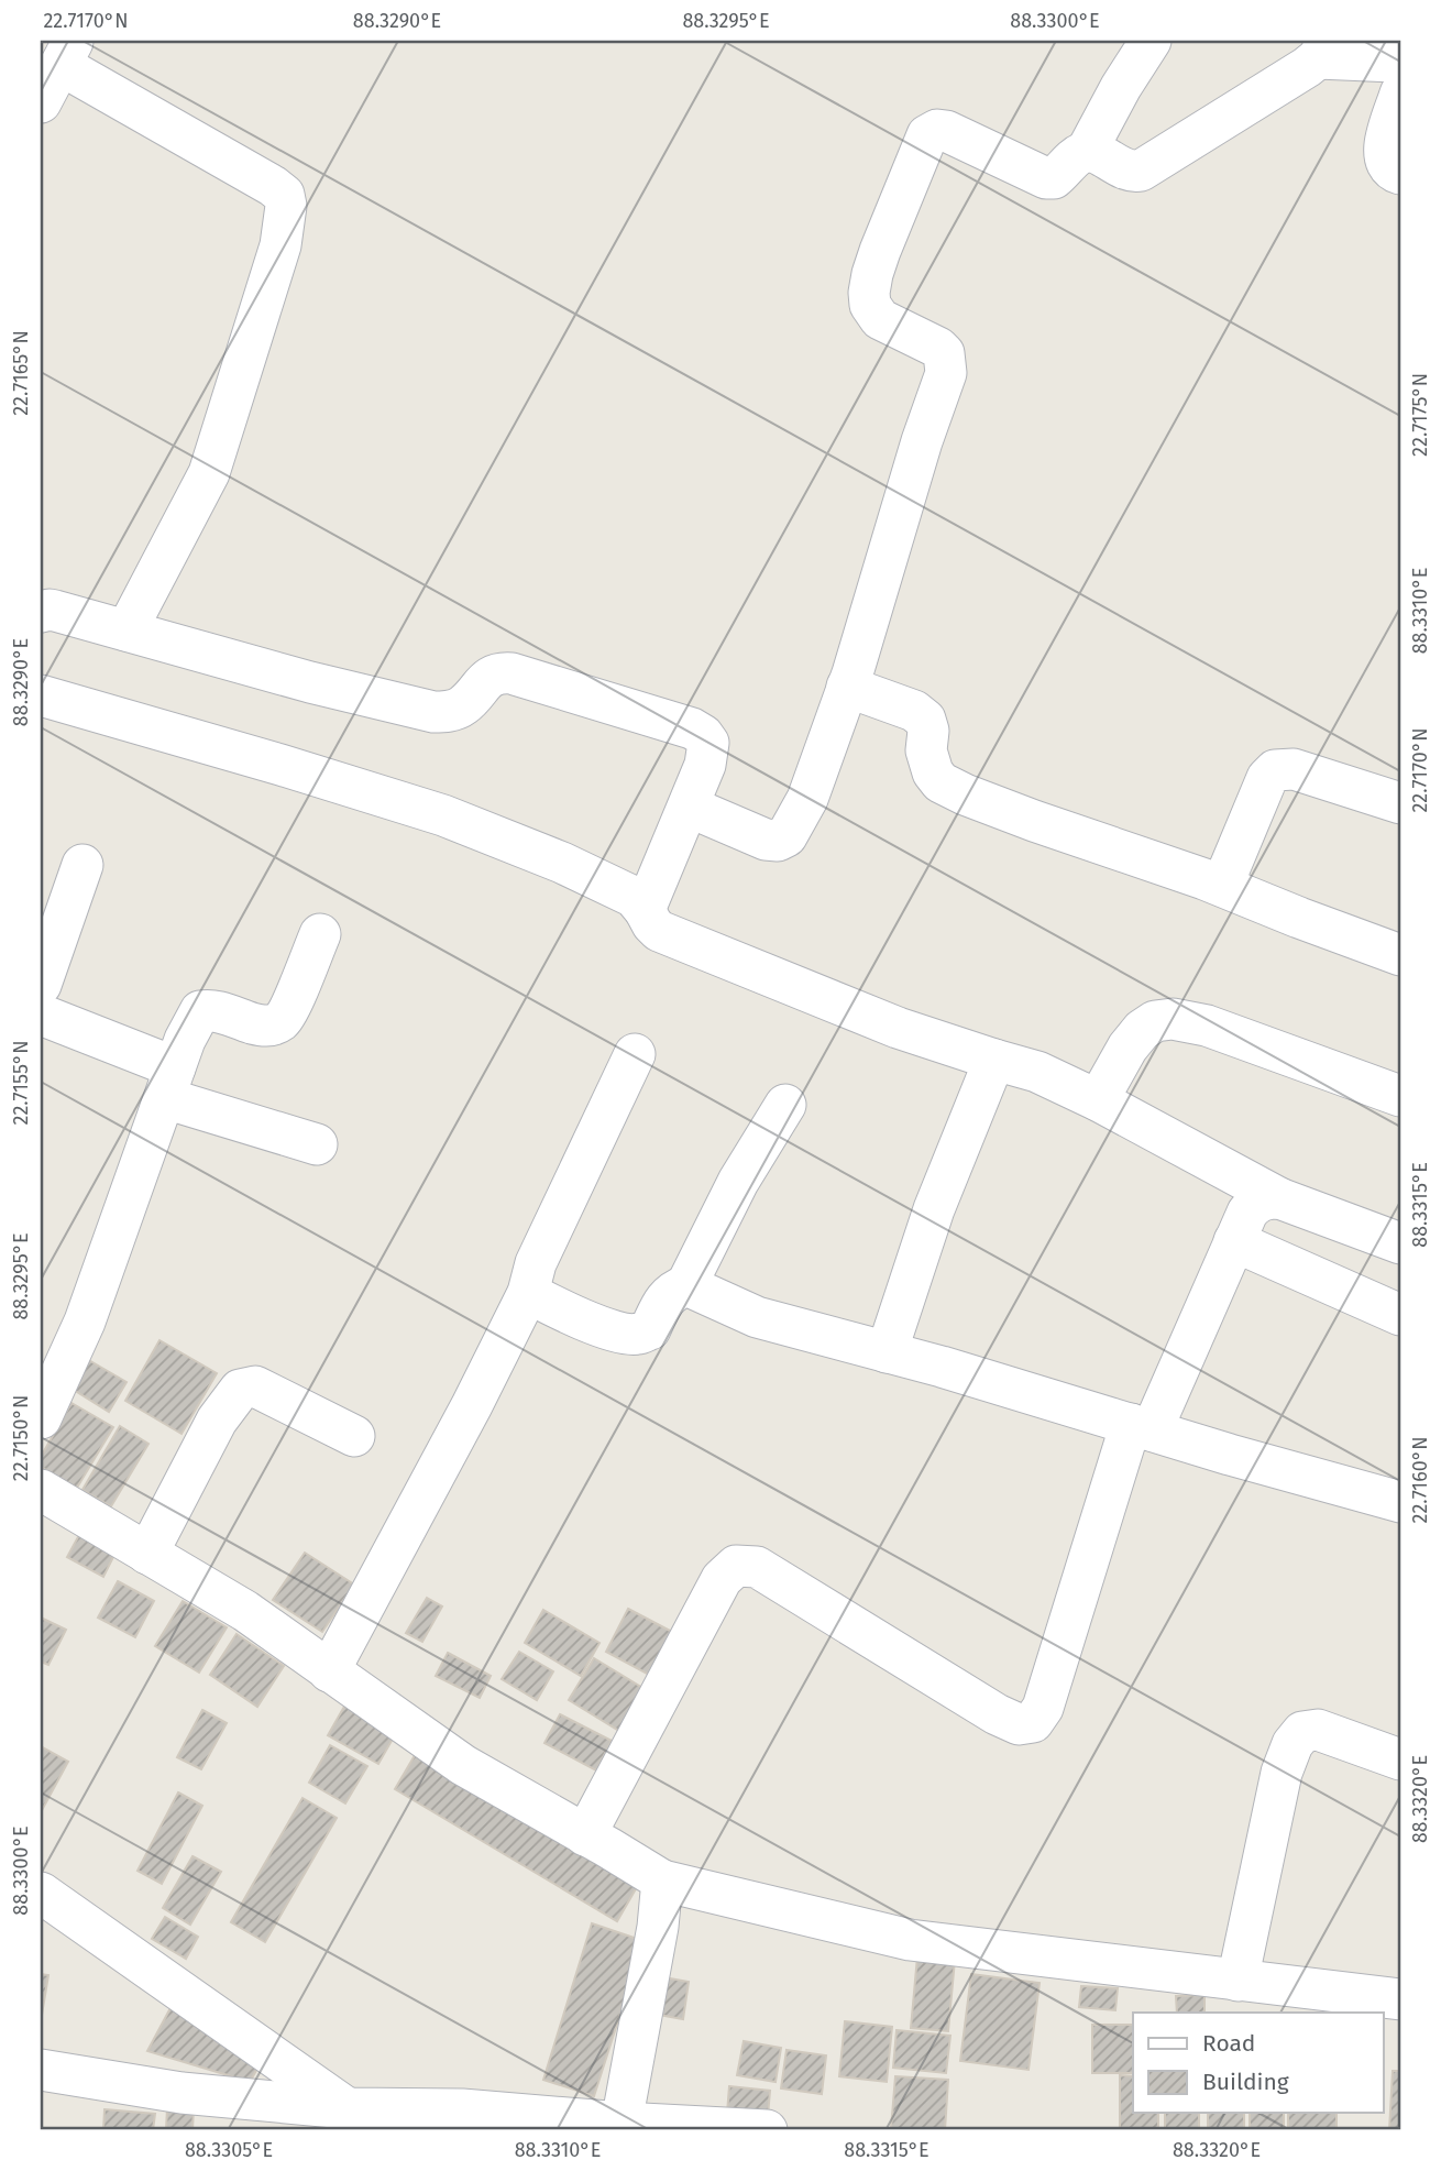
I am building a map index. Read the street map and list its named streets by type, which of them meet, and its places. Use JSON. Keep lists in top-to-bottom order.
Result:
{
  "legend": ["Road", "Building"],
  "coordinates": [
    "22.7170°N",
    "88.3290°E",
    "88.3295°E",
    "88.3300°E",
    "22.7165°N",
    "22.7175°N",
    "88.3310°E",
    "22.7155°N",
    "88.3315°E",
    "22.7150°N",
    "22.7160°N",
    "88.3320°E",
    "88.3305°E"
  ]
}
